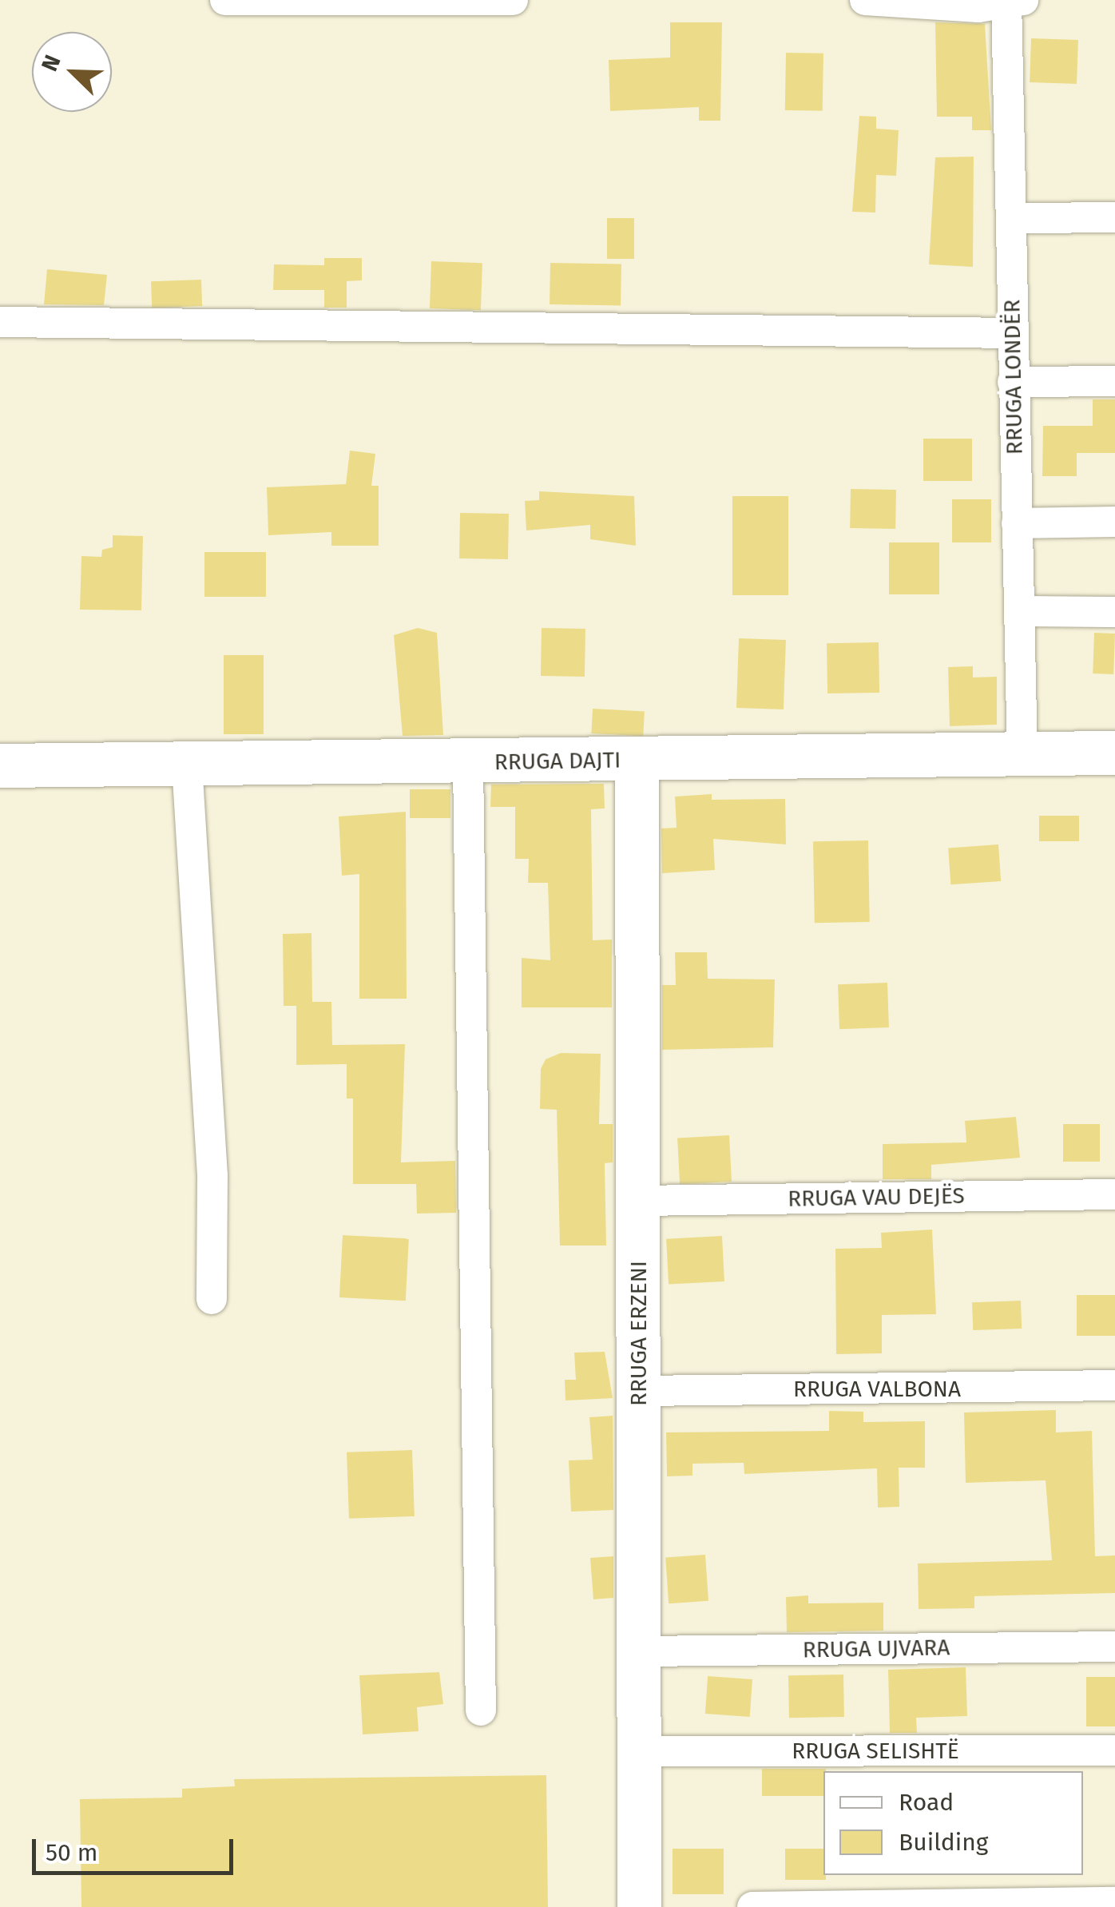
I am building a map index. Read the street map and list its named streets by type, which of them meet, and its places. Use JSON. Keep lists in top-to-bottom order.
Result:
{
  "streets": {
    "street": [
      "RRUGA LONDËR",
      "RRUGA DAJTI",
      "RRUGA VAU DEJËS",
      "RRUGA ERZENI",
      "RRUGA VALBONA",
      "RRUGA UJVARA",
      "RRUGA SELISHTË"
    ]
  },
  "crossings": [
    ["RRUGA LONDËR", "RRUGA DAJTI"],
    ["RRUGA DAJTI", "RRUGA ERZENI"],
    ["RRUGA VAU DEJËS", "RRUGA ERZENI"],
    ["RRUGA ERZENI", "RRUGA VALBONA"],
    ["RRUGA ERZENI", "RRUGA UJVARA"],
    ["RRUGA ERZENI", "RRUGA SELISHTË"]
  ],
  "legend": ["Road", "Building"],
  "scale_bar": "50 m",
  "north": "top left"
}
